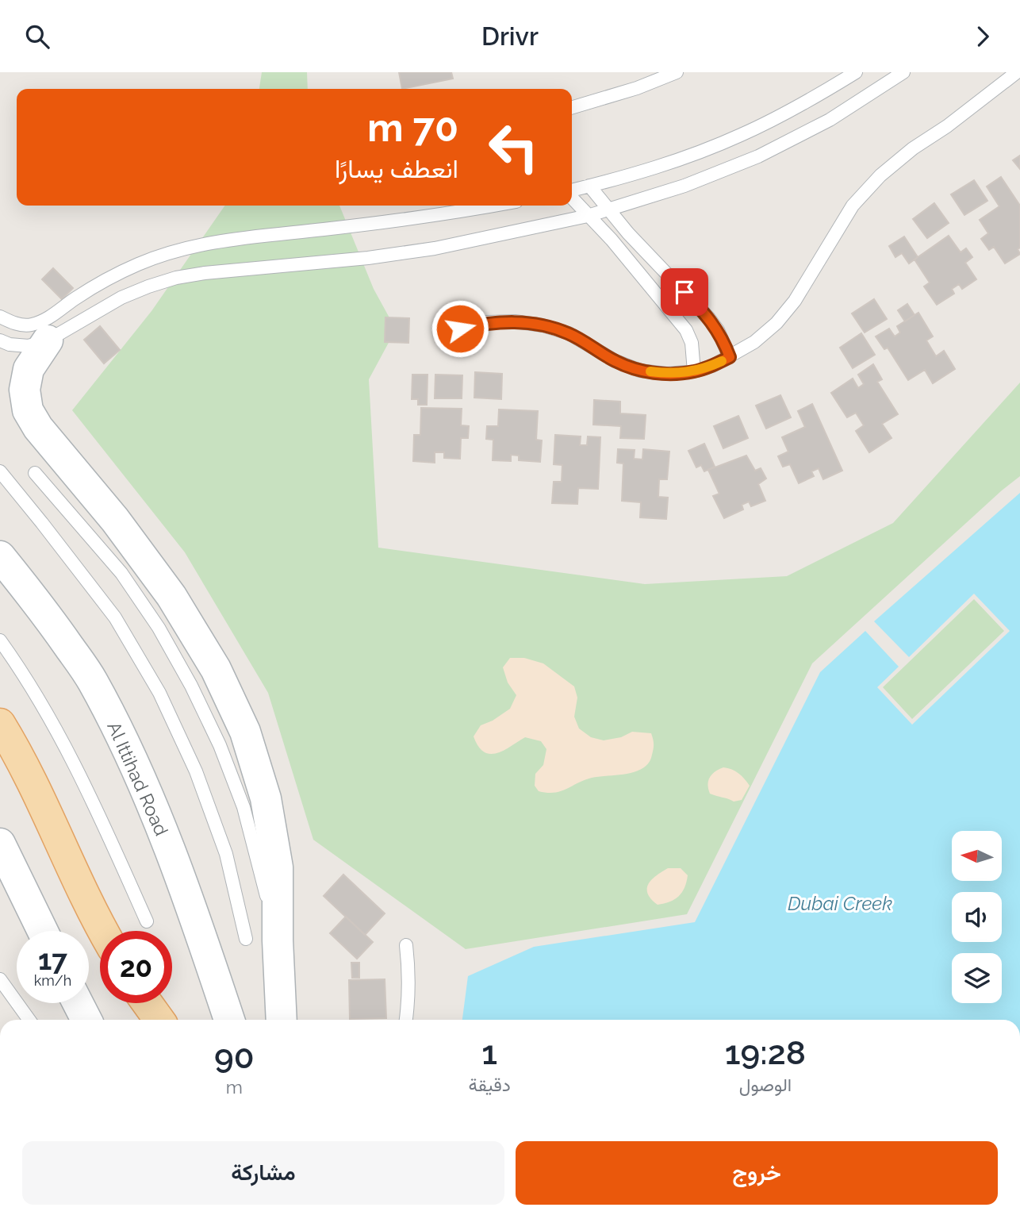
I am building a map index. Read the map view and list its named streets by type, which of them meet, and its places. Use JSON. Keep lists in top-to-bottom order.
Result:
{
  "streets": {
    "main road": ["Al Ittihad Road"]
  },
  "water": ["Dubai Creek"],
  "north": "left",
  "page": {
    "header": "Drivr",
    "turn": ["70 m", "انعطف يسارًا"],
    "speed": "17 km/h",
    "limit": "20",
    "eta": [
      "19:28",
      "الوصول",
      "1",
      "دقيقة",
      "90",
      "m"
    ],
    "buttons": ["خروج", "مشاركة"]
  }
}
